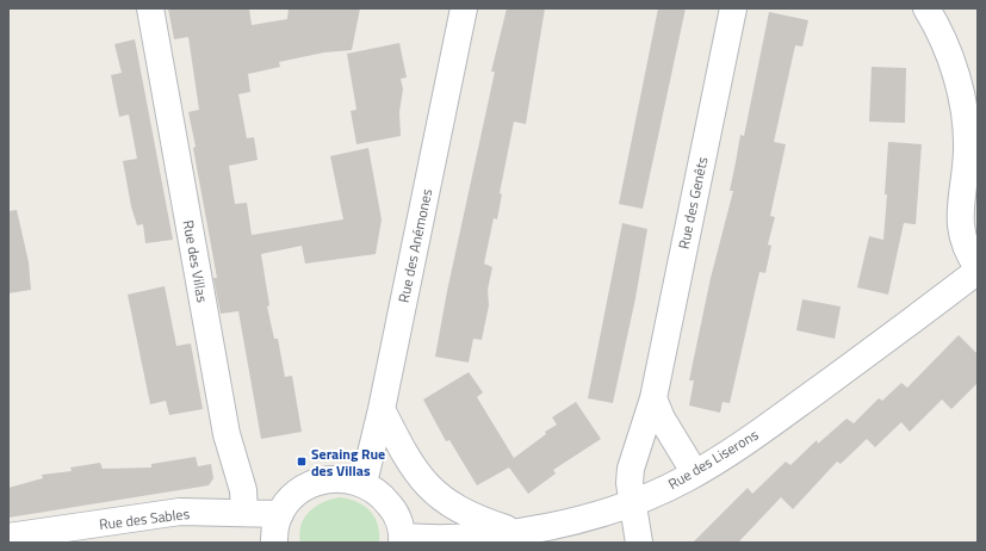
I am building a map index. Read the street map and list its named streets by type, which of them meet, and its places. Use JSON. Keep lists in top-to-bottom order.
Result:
{
  "streets": {
    "street": [
      "Rue des Genêts",
      "Rue des Anémones",
      "Rue des Villas",
      "Rue des Liserons",
      "Rue des Sables"
    ]
  },
  "crossings": [
    ["Rue des Genêts", "Rue des Liserons"],
    ["Rue des Villas", "Rue des Sables"]
  ],
  "places": {
    "transit": ["Seraing Rue des Villas"]
  }
}
